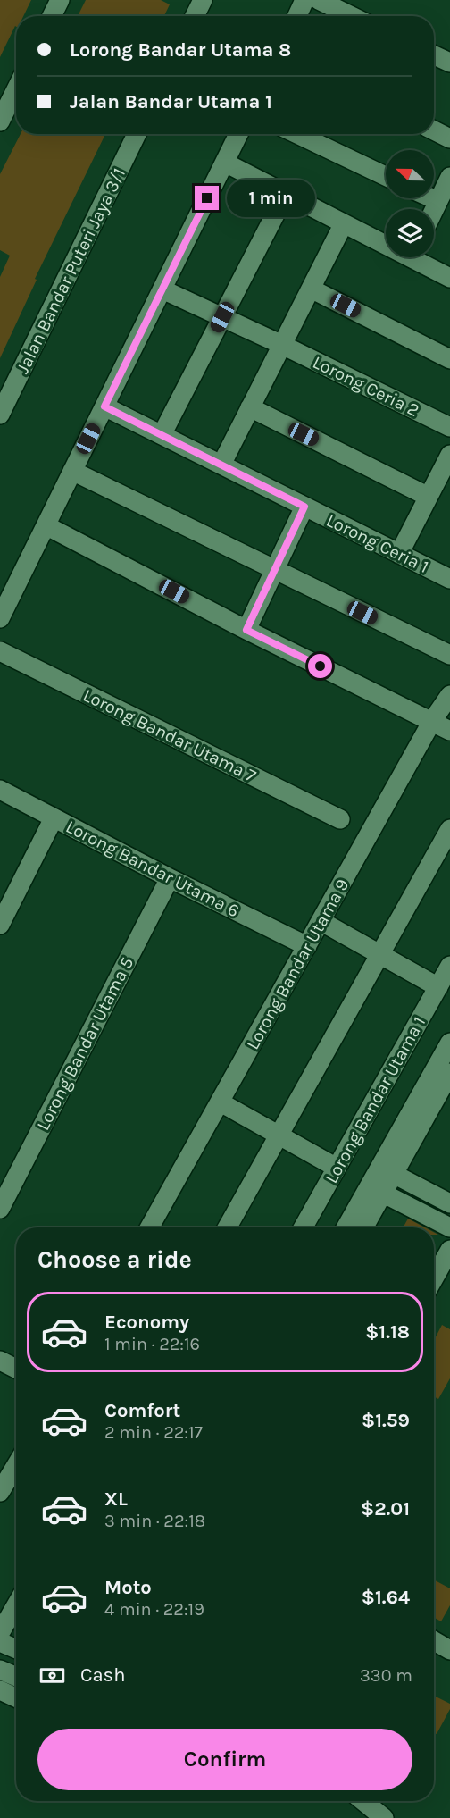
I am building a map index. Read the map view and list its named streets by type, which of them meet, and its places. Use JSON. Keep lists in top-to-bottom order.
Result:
{
  "streets": {
    "street": [
      "Jalan Bandar Puteri Jaya 3/1",
      "Lorong Ceria 2",
      "Lorong Ceria 1",
      "Lorong Bandar Utama 7",
      "Lorong Bandar Utama 6",
      "Lorong Bandar Utama 9",
      "Lorong Bandar Utama 5",
      "Lorong Bandar Utama 1"
    ]
  },
  "crossings": [
    ["Lorong Bandar Utama 6", "Lorong Bandar Utama 9"],
    ["Lorong Bandar Utama 6", "Lorong Bandar Utama 5"]
  ],
  "north": "left",
  "page": {
    "banner": ["Lorong Bandar Utama 8", "Jalan Bandar Utama 1"],
    "bubble": "1 min",
    "heading": "Choose a ride",
    "list": [
      {
        "name": "Economy",
        "note": "1 min · 22:16",
        "value": "$1.18"
      },
      {
        "name": "Comfort",
        "note": "2 min · 22:17",
        "value": "$1.59"
      },
      {
        "name": "XL",
        "note": "3 min · 22:18",
        "value": "$2.01"
      },
      {
        "name": "Moto",
        "note": "4 min · 22:19",
        "value": "$1.64"
      }
    ],
    "pay": ["Cash", "330 m"],
    "buttons": "Confirm"
  }
}
